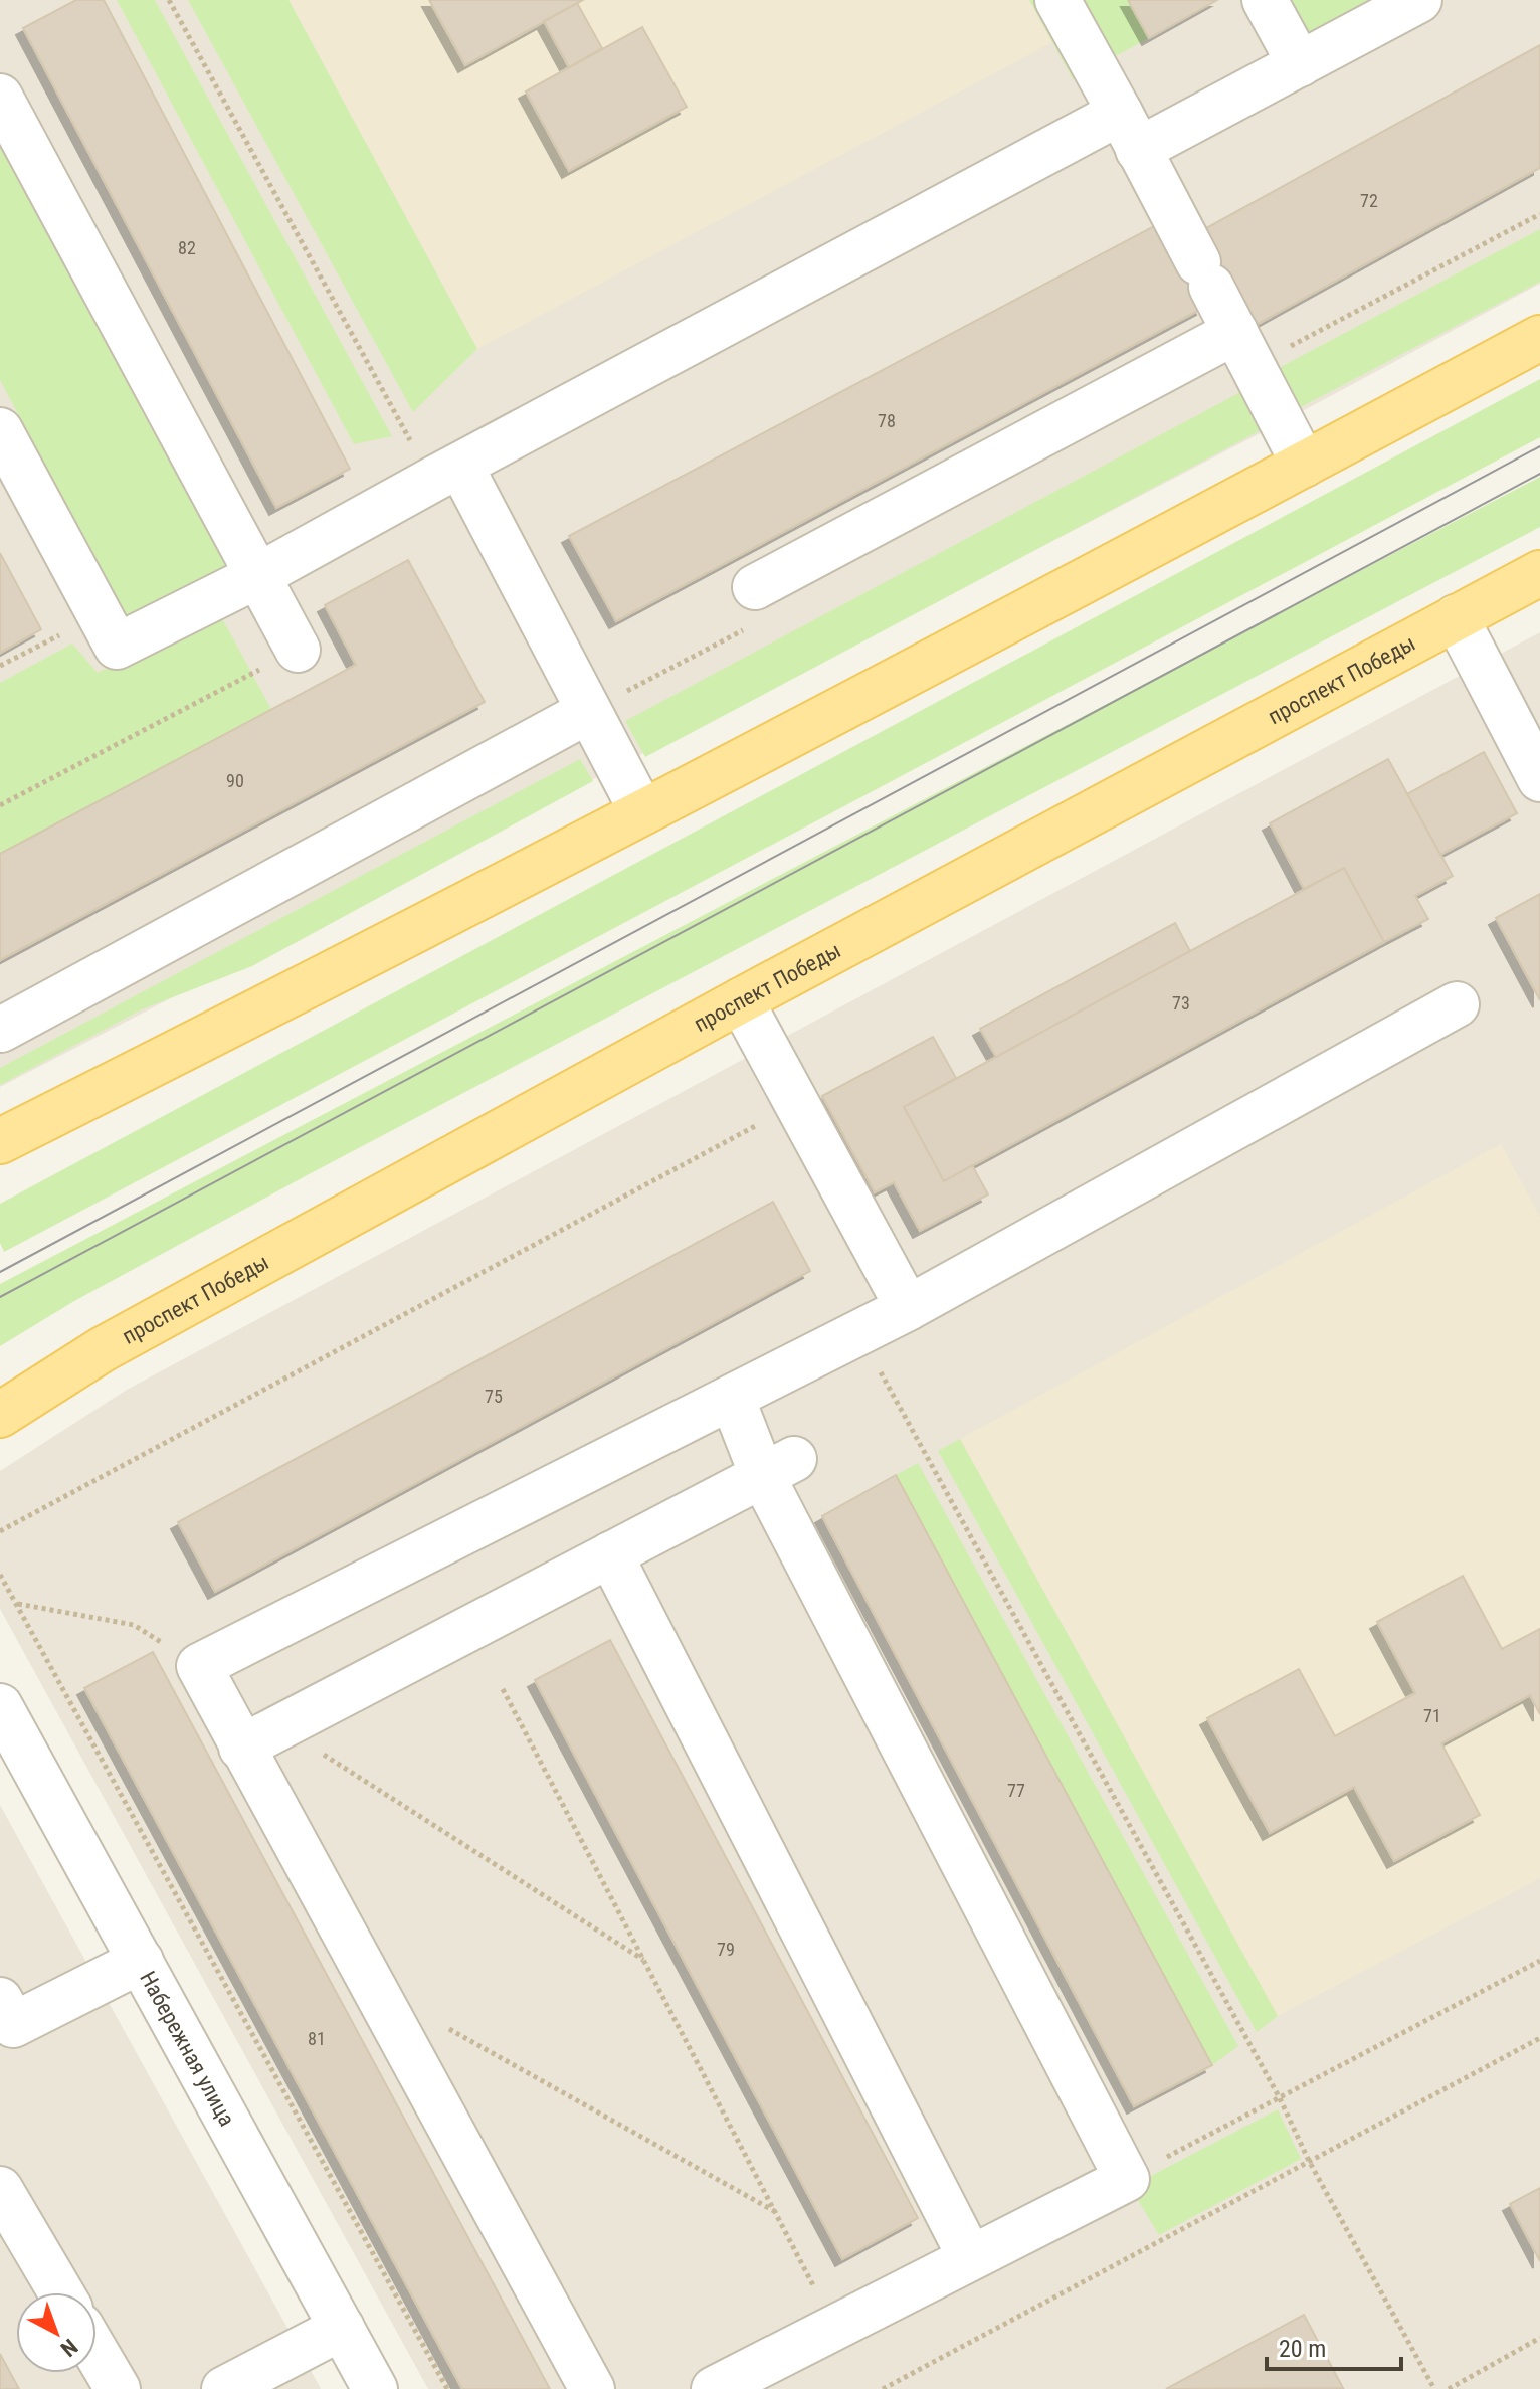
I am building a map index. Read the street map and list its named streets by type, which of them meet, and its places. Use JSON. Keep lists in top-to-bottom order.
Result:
{
  "streets": {
    "main road": ["проспект Победы"],
    "street": ["Набережная улица"]
  },
  "house_numbers": [
    "72",
    "82",
    "78",
    "90",
    "73",
    "75",
    "71",
    "77",
    "79",
    "81"
  ],
  "scale_bar": "20 m",
  "north": "bottom right"
}
